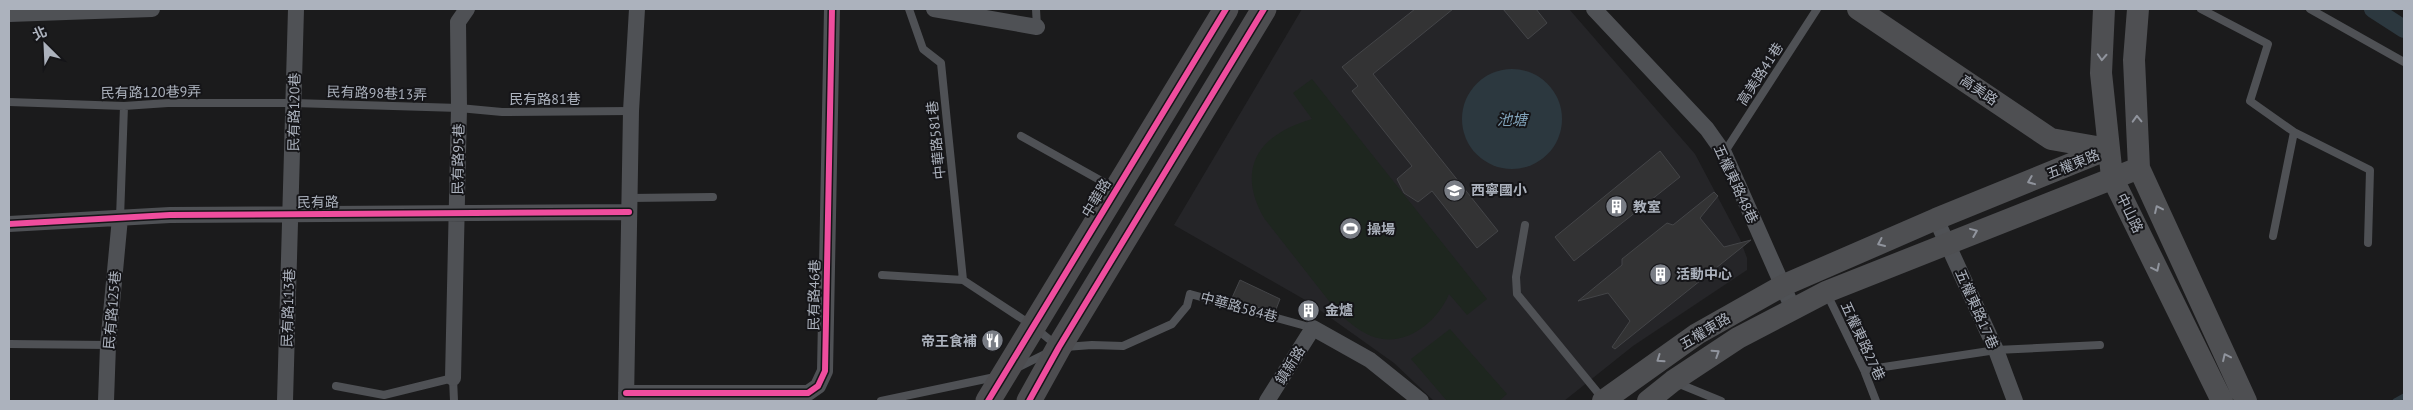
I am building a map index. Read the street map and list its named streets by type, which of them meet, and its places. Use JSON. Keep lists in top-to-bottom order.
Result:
{
  "streets": {
    "main road": ["中華路"],
    "street": [
      "高美路",
      "民有路120巷",
      "民有路95巷",
      "五權東路",
      "五權東路48巷",
      "民有路",
      "中山路",
      "民有路46巷",
      "中華路584巷",
      "民有路113巷",
      "五權東路17巷",
      "民有路125巷",
      "鎮新路"
    ],
    "lane": [
      "高美路41巷",
      "民有路120巷9弄",
      "民有路98巷13弄",
      "民有路81巷",
      "中華路581巷",
      "五權東路27巷"
    ]
  },
  "crossings": [
    ["高美路41巷", "五權東路48巷"],
    ["高美路", "五權東路"],
    ["高美路", "中山路"],
    ["民有路120巷9弄", "民有路98巷13弄"],
    ["民有路120巷9弄", "民有路120巷"],
    ["民有路98巷13弄", "民有路81巷"],
    ["民有路98巷13弄", "民有路120巷"],
    ["民有路98巷13弄", "民有路95巷"],
    ["民有路81巷", "民有路95巷"],
    ["民有路120巷", "民有路"],
    ["民有路120巷", "民有路113巷"],
    ["民有路95巷", "民有路"],
    ["五權東路", "五權東路48巷"],
    ["五權東路", "中山路"],
    ["五權東路", "五權東路17巷"],
    ["五權東路", "五權東路27巷"],
    ["中華路", "中華路584巷"],
    ["民有路", "民有路113巷"],
    ["民有路", "民有路125巷"],
    ["中華路584巷", "鎮新路"]
  ],
  "water": ["池塘"],
  "places": {
    "school or university": ["西寧國小"],
    "building": ["教室", "活動中心", "金爐"],
    "sports": ["操場"],
    "restaurant": ["帝王食補"]
  },
  "north": "top left"
}
